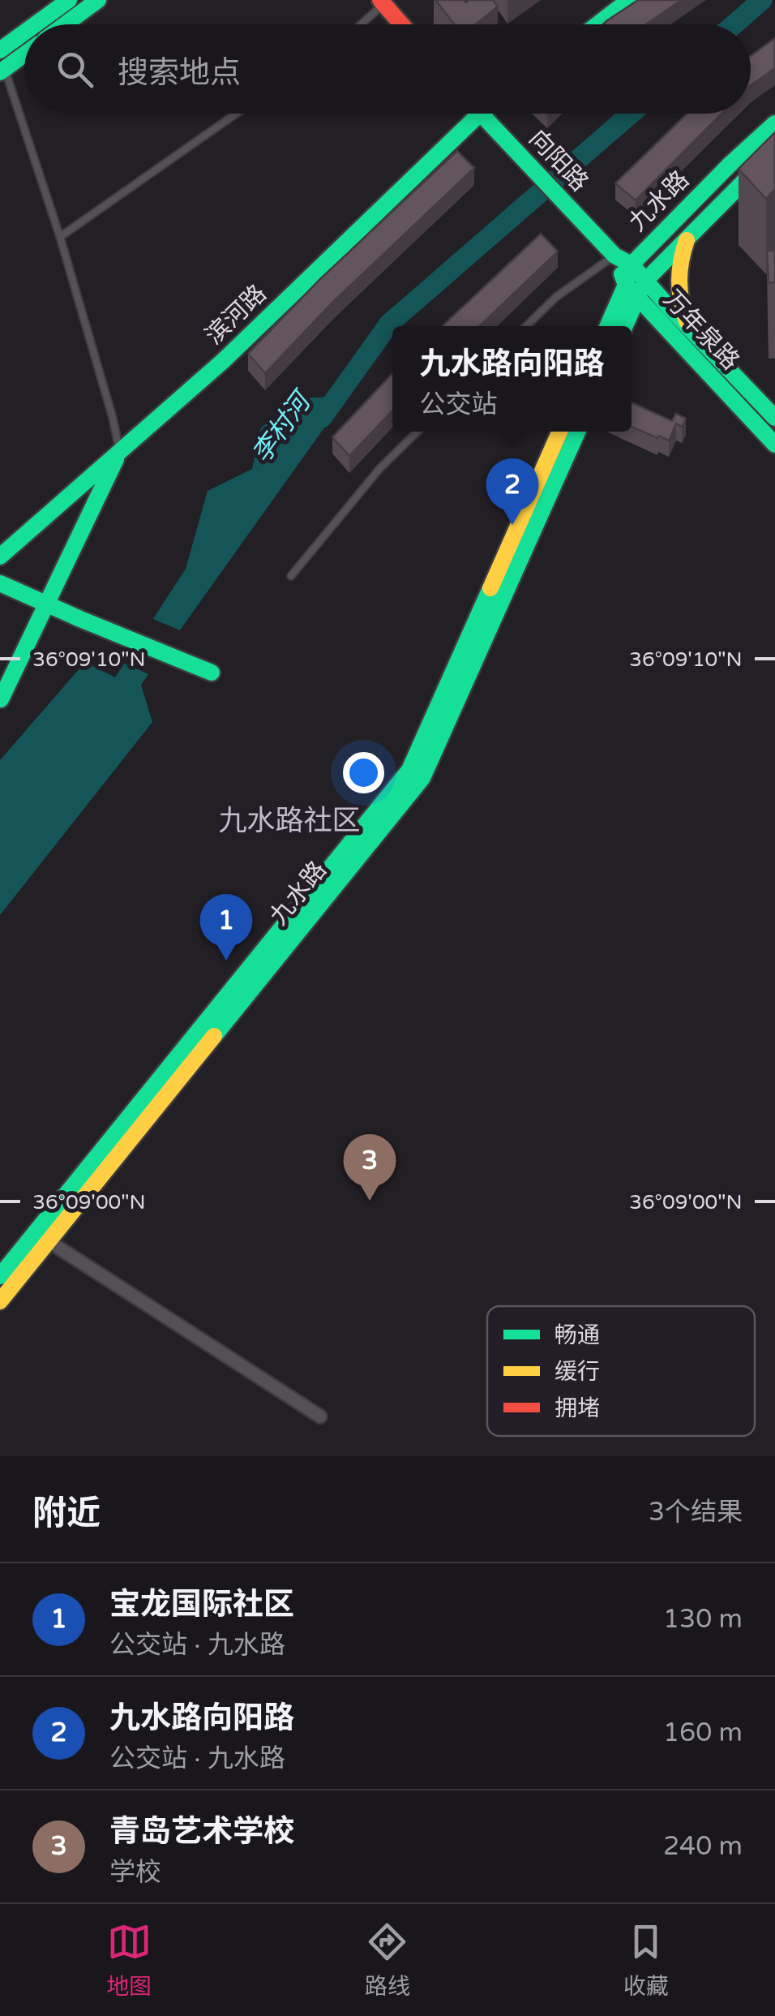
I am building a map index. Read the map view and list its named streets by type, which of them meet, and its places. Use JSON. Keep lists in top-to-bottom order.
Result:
{
  "streets": {
    "main road": [
      "向阳路",
      "九水路",
      "滨河路",
      "万年泉路"
    ]
  },
  "crossings": [
    ["向阳路", "九水路"],
    ["向阳路", "滨河路"],
    ["向阳路", "万年泉路"],
    ["九水路", "万年泉路"]
  ],
  "districts": ["九水路社区"],
  "water": ["李村河"],
  "legend": ["畅通", "缓行", "拥堵"],
  "page": {
    "search": "搜索地点",
    "popup": ["九水路向阳路", "公交站"],
    "pins": ["2", "1", "3"],
    "heading": ["附近", "3个结果"],
    "list": [
      {
        "mark": "1",
        "name": "宝龙国际社区",
        "note": "公交站 · 九水路",
        "value": "130 m"
      },
      {
        "mark": "2",
        "name": "九水路向阳路",
        "note": "公交站 · 九水路",
        "value": "160 m"
      },
      {
        "mark": "3",
        "name": "青岛艺术学校",
        "note": "学校",
        "value": "240 m"
      }
    ],
    "nav": ["地图", "路线", "收藏"]
  },
  "coordinates": ["36°09'10\"N", "36°09'00\"N"]
}
